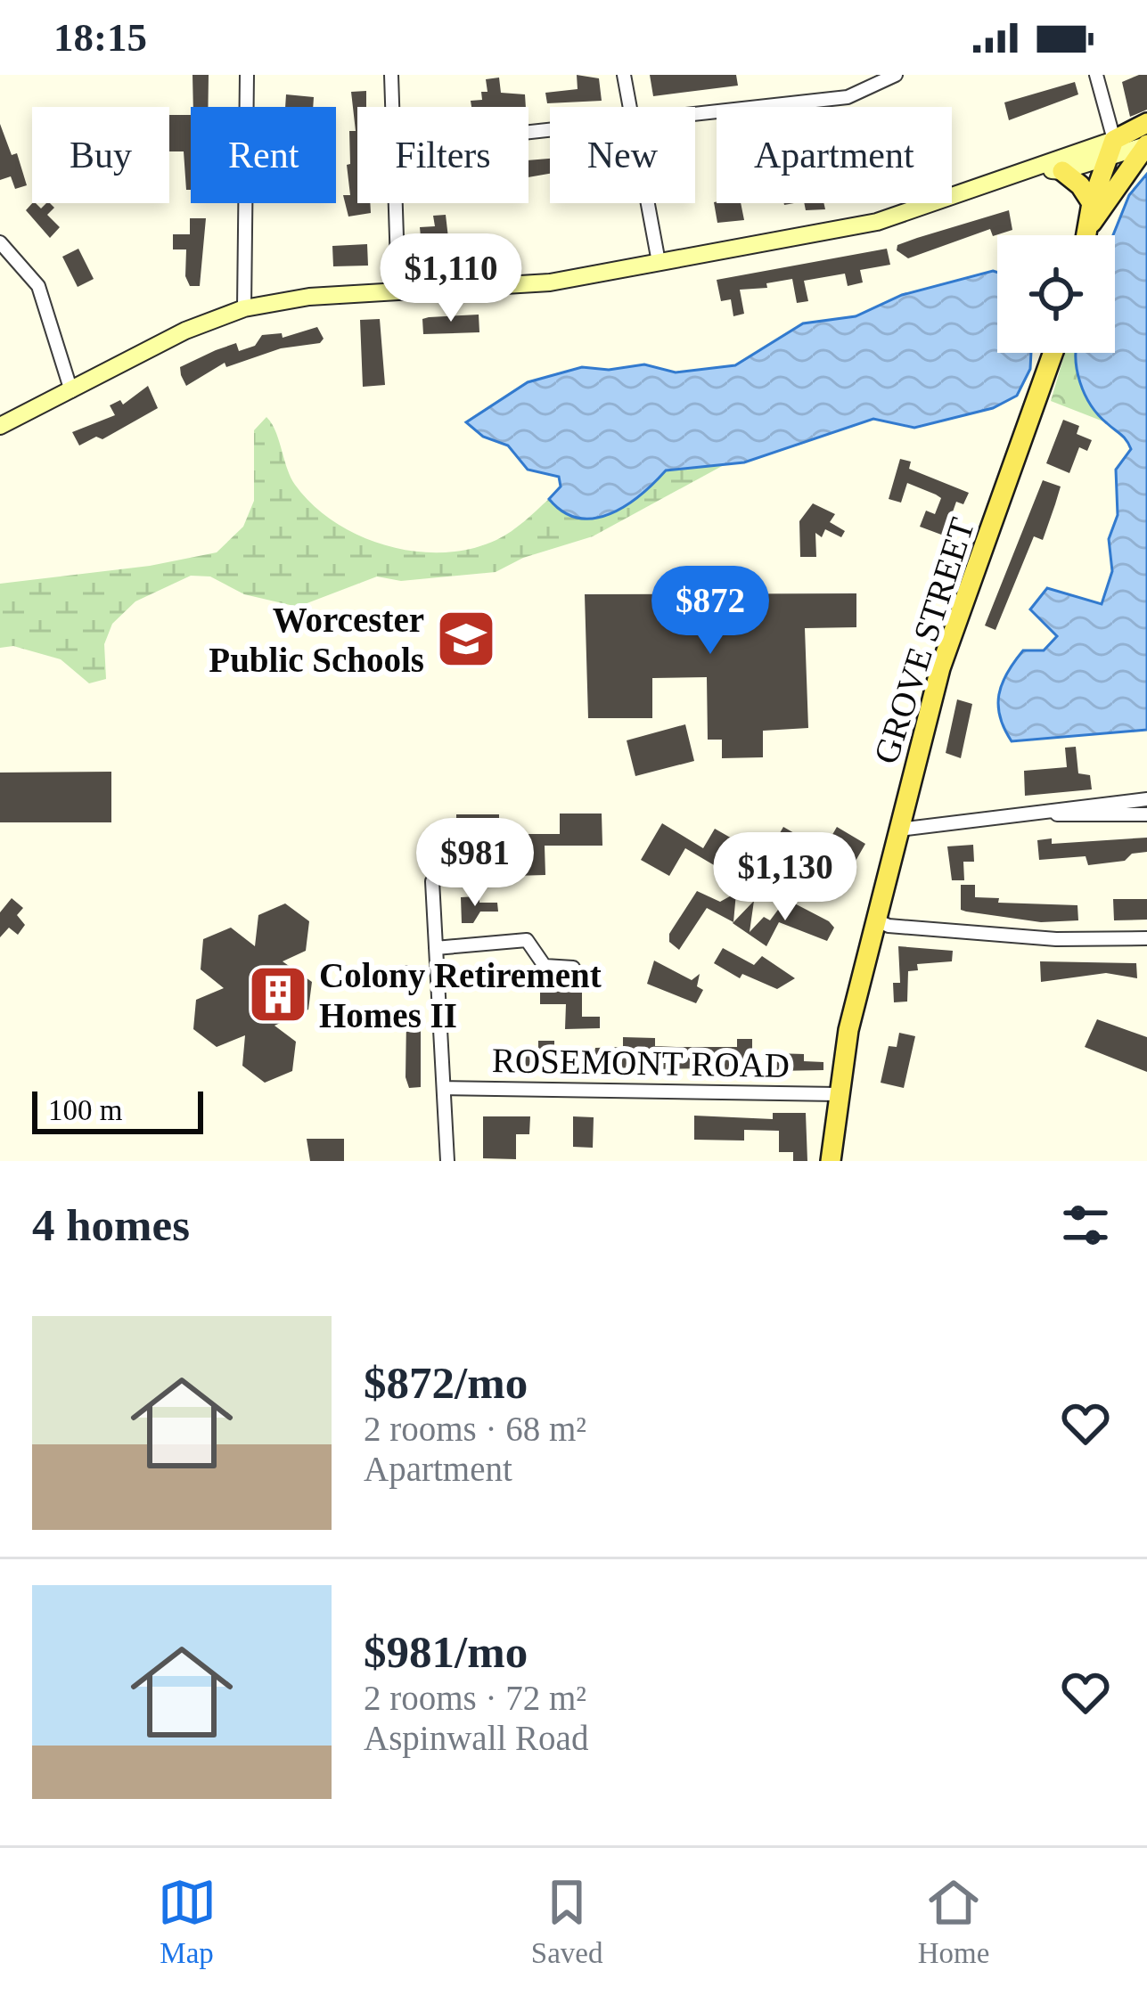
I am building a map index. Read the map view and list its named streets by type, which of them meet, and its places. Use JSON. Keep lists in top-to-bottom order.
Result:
{
  "streets": {
    "main road": ["GROVE STREET"],
    "street": ["ROSEMONT ROAD"]
  },
  "crossings": [
    ["GROVE STREET", "ROSEMONT ROAD"]
  ],
  "places": {
    "school or university": ["Worcester Public Schools"],
    "building": ["Colony Retirement Homes II"]
  },
  "scale_bar": "100 m",
  "page": {
    "status": "18:15",
    "chip": [
      "Buy",
      "Rent",
      "Filters",
      "New",
      "Apartment"
    ],
    "price": [
      "$1,110",
      "$872",
      "$981",
      "$1,130"
    ],
    "scale": "100 m",
    "heading": "4 homes",
    "list": [
      {
        "name": "$872/mo",
        "note": "2 rooms · 68 m² · Apartment"
      },
      {
        "name": "$981/mo",
        "note": "2 rooms · 72 m² · Aspinwall Road"
      }
    ],
    "tabs": ["Map", "Saved", "Home"]
  }
}
